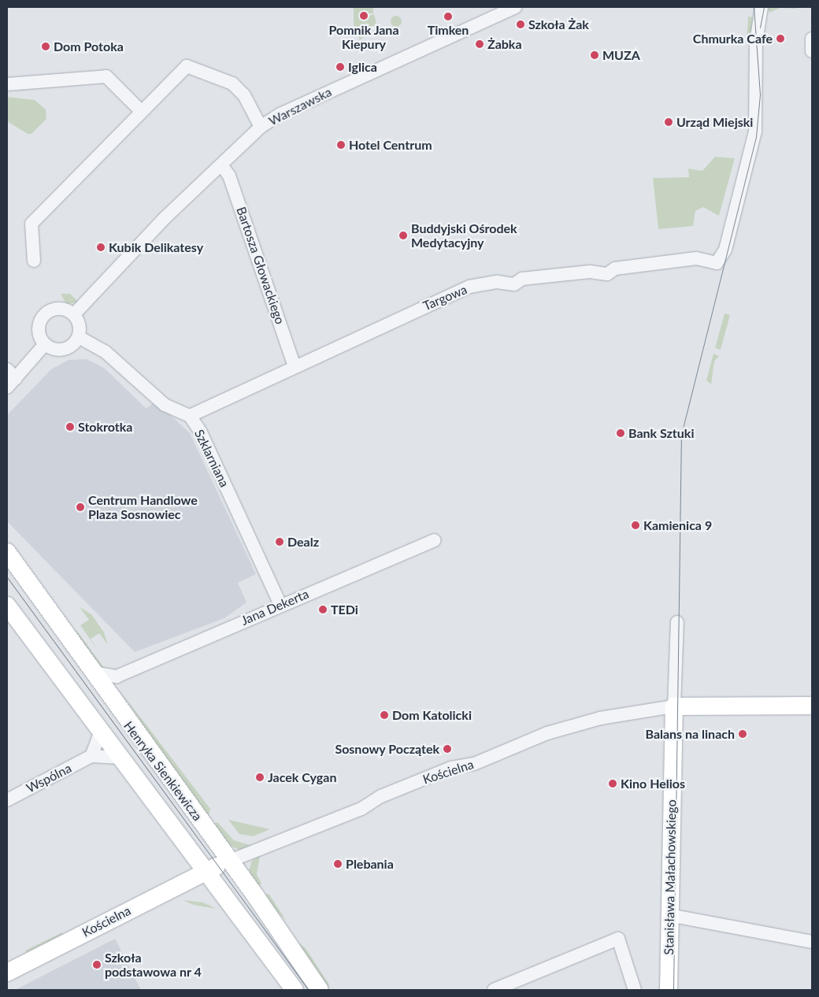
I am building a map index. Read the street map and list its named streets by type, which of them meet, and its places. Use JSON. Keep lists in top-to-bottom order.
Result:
{
  "streets": {
    "main road": ["Henryka Sienkiewicza", "Kościelna", "Stanisława Małachowskiego"],
    "street": [
      "Warszawska",
      "Bartosza Głowackiego",
      "Targowa",
      "Szklarniana",
      "Jana Dekerta",
      "Wspólna"
    ]
  },
  "crossings": [
    ["Warszawska", "Bartosza Głowackiego"],
    ["Warszawska", "Szklarniana"],
    ["Bartosza Głowackiego", "Targowa"],
    ["Targowa", "Szklarniana"],
    ["Szklarniana", "Jana Dekerta"],
    ["Henryka Sienkiewicza", "Kościelna"],
    ["Kościelna", "Stanisława Małachowskiego"]
  ],
  "places": [
    "Pomnik Jana Kiepury",
    "Timken",
    "Szkoła Żak",
    "Chmurka Cafe",
    "Żabka",
    "Dom Potoka",
    "MUZA",
    "Iglica",
    "Urząd Miejski",
    "Hotel Centrum",
    "Buddyjski Ośrodek Medytacyjny",
    "Kubik Delikatesy",
    "Stokrotka",
    "Bank Sztuki",
    "Centrum Handlowe Plaza Sosnowiec",
    "Kamienica 9",
    "Dealz",
    "TEDi",
    "Dom Katolicki",
    "Balans na linach",
    "Sosnowy Początek",
    "Jacek Cygan",
    "Kino Helios",
    "Plebania",
    "Szkoła podstawowa nr 4"
  ]
}
